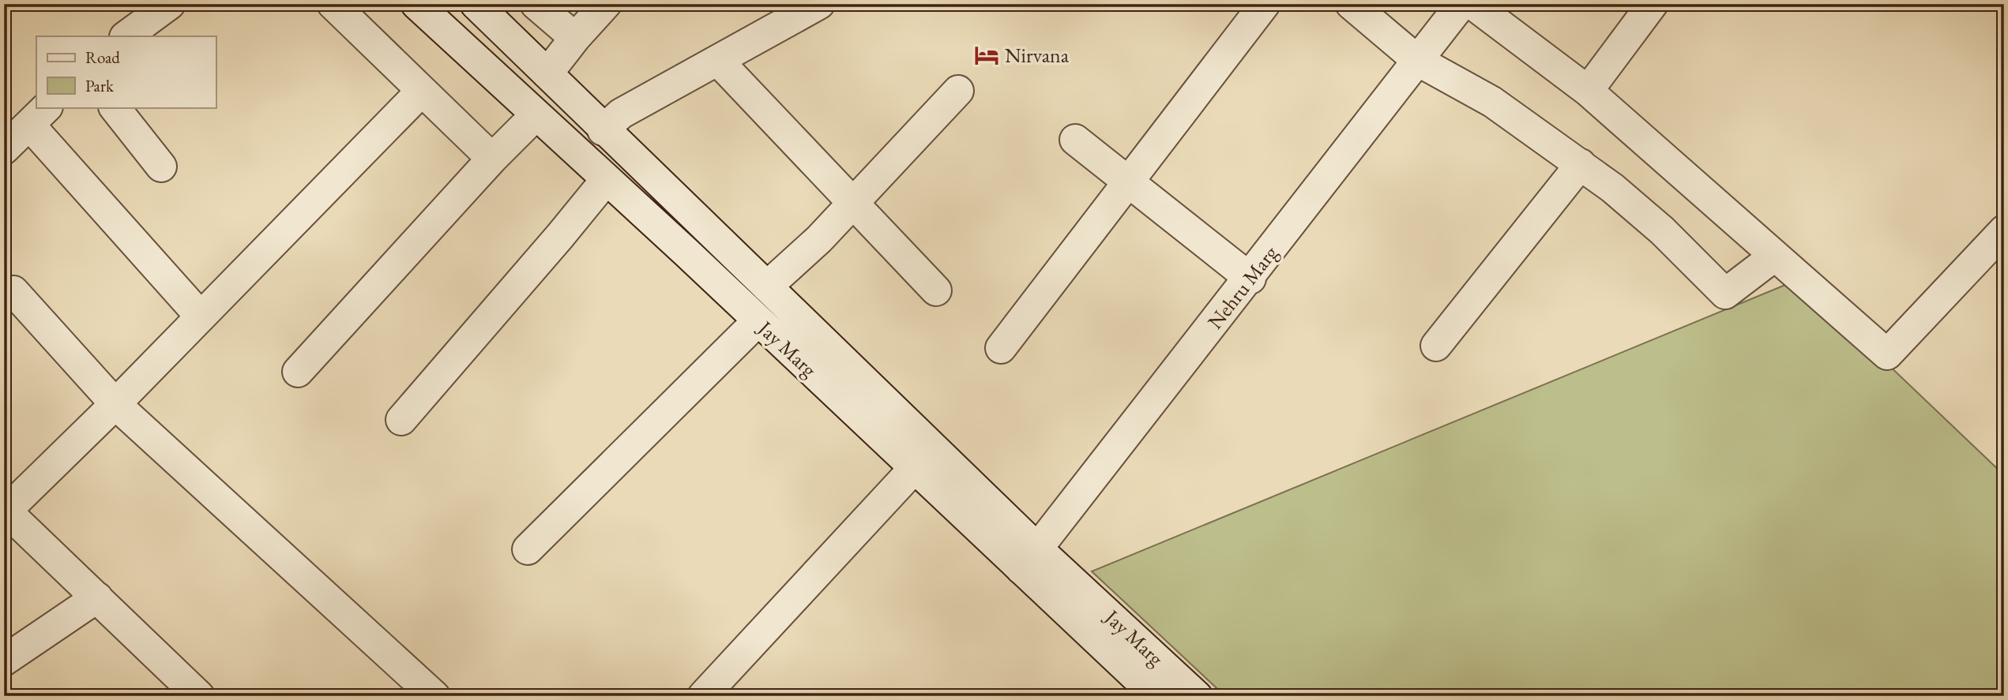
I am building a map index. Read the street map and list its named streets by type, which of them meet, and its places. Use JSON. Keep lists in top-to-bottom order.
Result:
{
  "streets": {
    "street": ["Nehru Marg", "Jay Marg"]
  },
  "crossings": [
    ["Nehru Marg", "Jay Marg"]
  ],
  "places": {
    "hotel": ["Nirvana"]
  },
  "legend": ["Road", "Park"]
}
